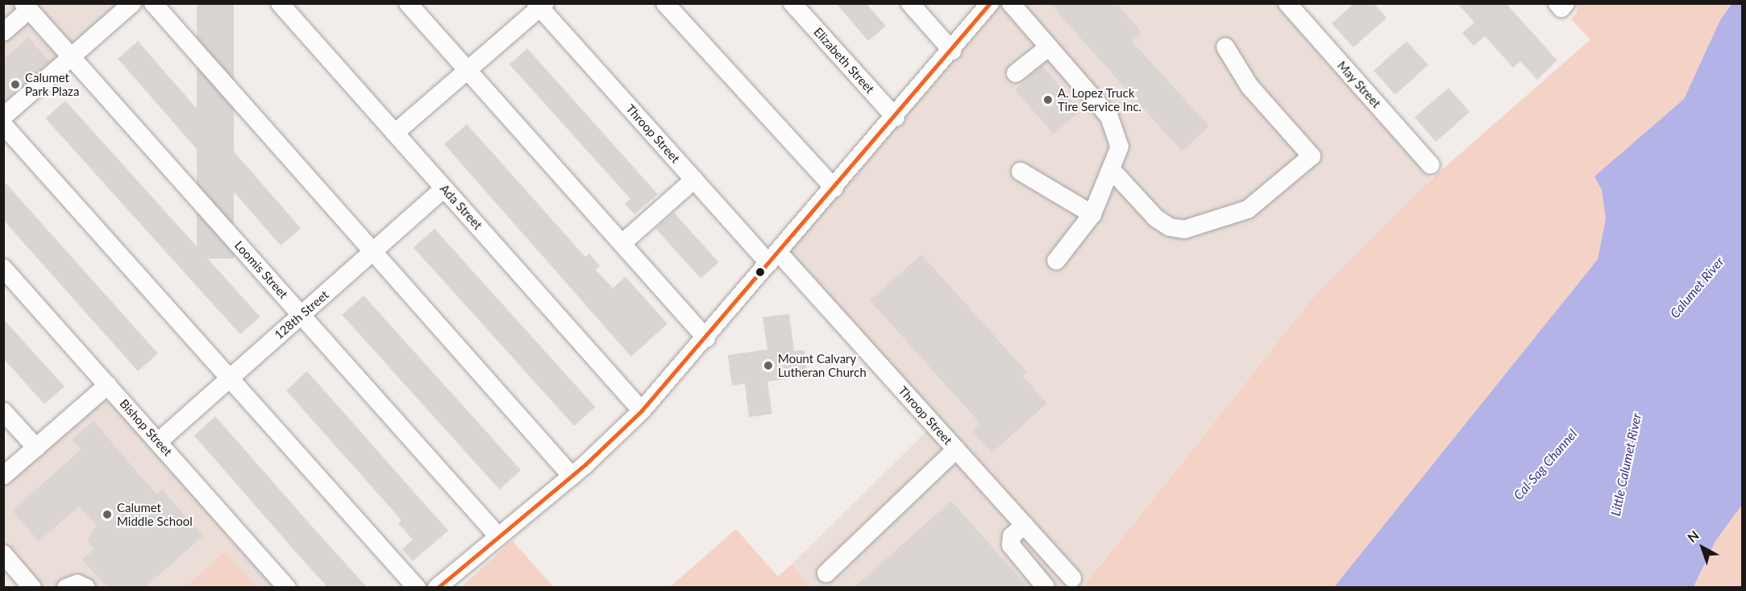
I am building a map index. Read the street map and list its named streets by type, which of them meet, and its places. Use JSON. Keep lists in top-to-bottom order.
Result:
{
  "streets": {
    "street": [
      "Elizabeth Street",
      "May Street",
      "Throop Street",
      "Ada Street",
      "Loomis Street",
      "128th Street",
      "Bishop Street"
    ]
  },
  "crossings": [
    ["Ada Street", "128th Street"],
    ["Loomis Street", "128th Street"],
    ["128th Street", "Bishop Street"]
  ],
  "water": ["Calumet River", "Cal-Sag Channel", "Little Calumet River"],
  "places": [
    "Calumet Park Plaza",
    "A. Lopez Truck Tire Service Inc.",
    "Mount Calvary Lutheran Church",
    "Calumet Middle School"
  ],
  "north": "top left"
}
